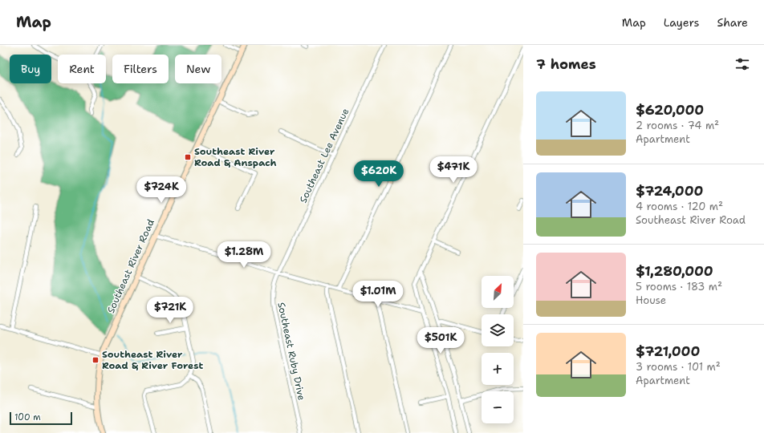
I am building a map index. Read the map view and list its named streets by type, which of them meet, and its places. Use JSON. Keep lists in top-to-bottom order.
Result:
{
  "streets": {
    "street": ["Southeast Lee Avenue", "Southeast River Road", "Southeast Ruby Drive"]
  },
  "crossings": [
    ["Southeast Lee Avenue", "Southeast Ruby Drive"]
  ],
  "places": {
    "transit": ["Southeast River Road & Anspach", "Southeast River Road & River Forest"]
  },
  "scale_bar": "100 m",
  "north": "top right",
  "page": {
    "header": "Map",
    "nav": ["Map", "Layers", "Share"],
    "heading": "7 homes",
    "chip": [
      "Buy",
      "Rent",
      "Filters",
      "New"
    ],
    "list": [
      {
        "name": "$620,000",
        "note": "2 rooms · 74 m² · Apartment"
      },
      {
        "name": "$724,000",
        "note": "4 rooms · 120 m² · Southeast River Road"
      },
      {
        "name": "$1,280,000",
        "note": "5 rooms · 183 m² · House"
      },
      {
        "name": "$721,000",
        "note": "3 rooms · 101 m² · Apartment"
      }
    ],
    "price": [
      "$471K",
      "$620K",
      "$724K",
      "$1.28M",
      "$1.01M",
      "$721K",
      "$501K"
    ],
    "map_buttons": ["+", "−"],
    "scale": "100 m"
  }
}
